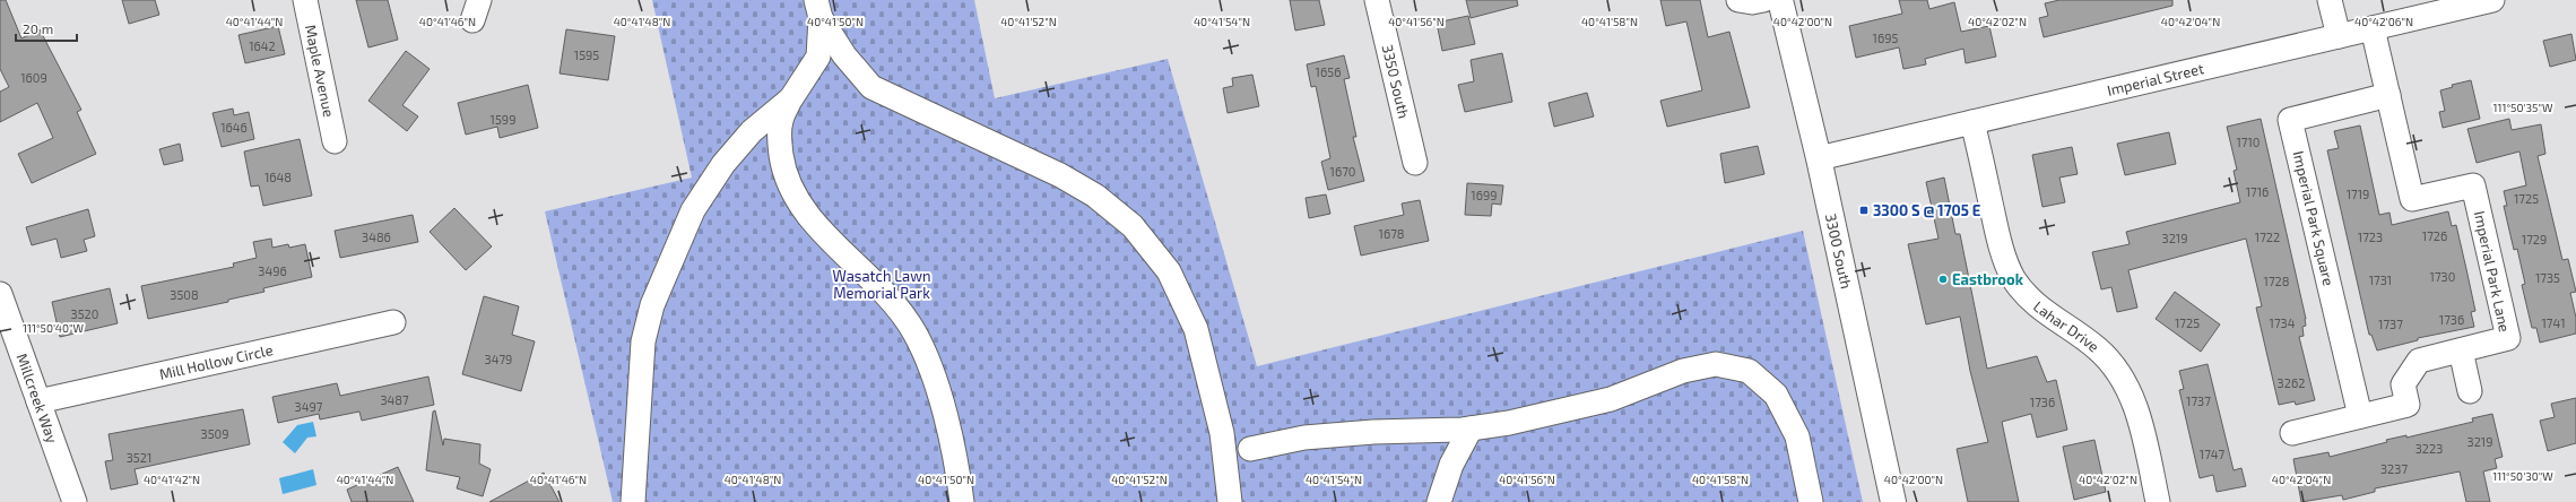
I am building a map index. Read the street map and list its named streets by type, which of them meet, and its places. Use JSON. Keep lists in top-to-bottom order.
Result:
{
  "streets": {
    "main road": ["3300 South"],
    "street": [
      "Maple Avenue",
      "Imperial Street",
      "3350 South",
      "Imperial Park Square",
      "Imperial Park Lane",
      "Lahar Drive",
      "Mill Hollow Circle",
      "Millcreek Way"
    ]
  },
  "crossings": [
    ["Imperial Street", "3300 South"],
    ["Imperial Street", "Imperial Park Lane"],
    ["Imperial Street", "Lahar Drive"],
    ["Imperial Park Square", "Imperial Park Lane"],
    ["Mill Hollow Circle", "Millcreek Way"]
  ],
  "parks": ["Wasatch Lawn Memorial Park"],
  "places": {
    "transit": ["3300 S @ 1705 E"],
    "other": ["Eastbrook"]
  },
  "house_numbers": [
    "1695",
    "1642",
    "1595",
    "1656",
    "1609",
    "1599",
    "1646",
    "1710",
    "1670",
    "1648",
    "1716",
    "1719",
    "1699",
    "1725",
    "1678",
    "1726",
    "3486",
    "1722",
    "1723",
    "3219",
    "1729",
    "3496",
    "1730",
    "1735",
    "1731",
    "1728",
    "3508",
    "3520",
    "1736",
    "1725",
    "1734",
    "1741",
    "1737",
    "3479",
    "3262",
    "3487",
    "1737",
    "1736",
    "3497",
    "3509",
    "3219",
    "3223",
    "1747",
    "3521",
    "3237"
  ],
  "scale_bar": "20 m",
  "coordinates": [
    "40°41'48\"N",
    "40°41'50\"N",
    "40°41'54\"N",
    "40°41'56\"N",
    "40°41'58\"N",
    "40°42'06\"N",
    "40°41'44\"N",
    "40°41'46\"N",
    "40°41'52\"N",
    "40°42'00\"N",
    "40°42'02\"N",
    "40°42'04\"N",
    "111°50'35\"W",
    "111°50'40\"W",
    "111°50'30\"W",
    "40°41'42\"N"
  ]
}
